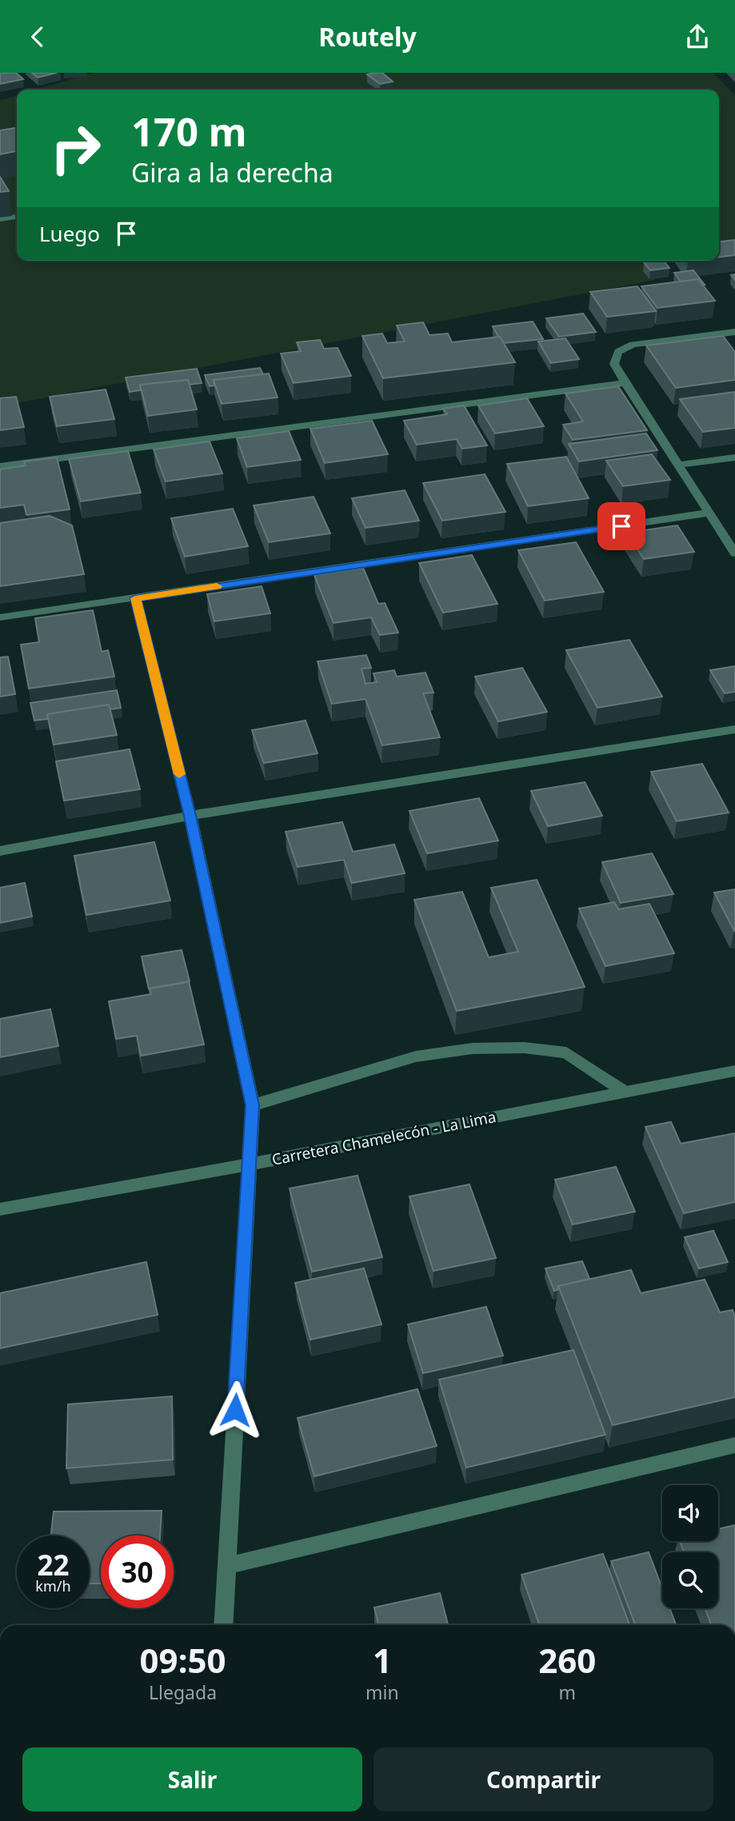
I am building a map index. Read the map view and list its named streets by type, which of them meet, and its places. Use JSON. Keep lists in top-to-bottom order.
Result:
{
  "streets": {
    "street": ["Carretera Chamelecón - La Lima"]
  },
  "page": {
    "header": "Routely",
    "turn": ["170 m", "Gira a la derecha"],
    "then": "Luego",
    "speed": "22 km/h",
    "limit": "30",
    "eta": [
      "09:50",
      "Llegada",
      "1",
      "min",
      "260",
      "m"
    ],
    "buttons": ["Salir", "Compartir"]
  }
}
